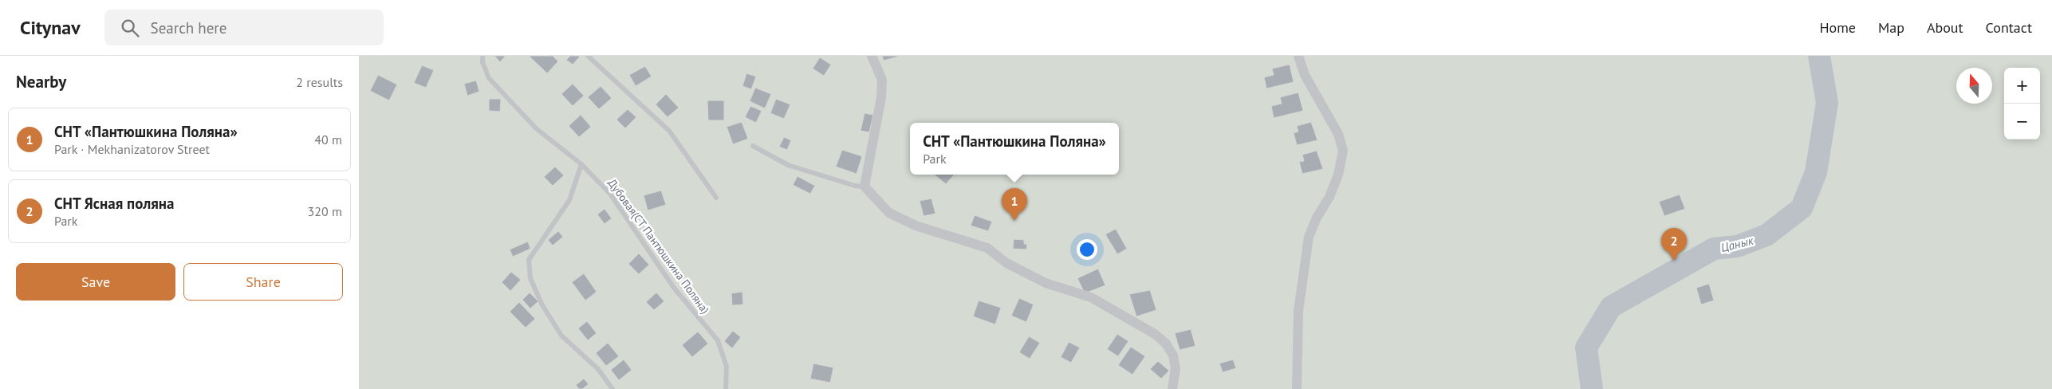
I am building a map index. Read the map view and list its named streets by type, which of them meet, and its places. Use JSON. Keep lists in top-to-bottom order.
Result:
{
  "streets": {
    "lane": ["Дубовая(СТ Пантюшкина Поляна)"]
  },
  "water": ["Цанык"],
  "north": "top",
  "page": {
    "header": "Citynav",
    "search": "Search here",
    "nav": [
      "Home",
      "Map",
      "About",
      "Contact"
    ],
    "heading": ["Nearby", "2 results"],
    "map_buttons": ["+", "−"],
    "list": [
      {
        "mark": "1",
        "name": "СНТ «Пантюшкина Поляна»",
        "note": "Park · Mekhanizatorov Street",
        "value": "40 m"
      },
      {
        "mark": "2",
        "name": "СНТ Ясная поляна",
        "note": "Park",
        "value": "320 m"
      }
    ],
    "popup": ["СНТ «Пантюшкина Поляна»", "Park"],
    "pins": ["1", "2"],
    "buttons": ["Save", "Share"]
  }
}
